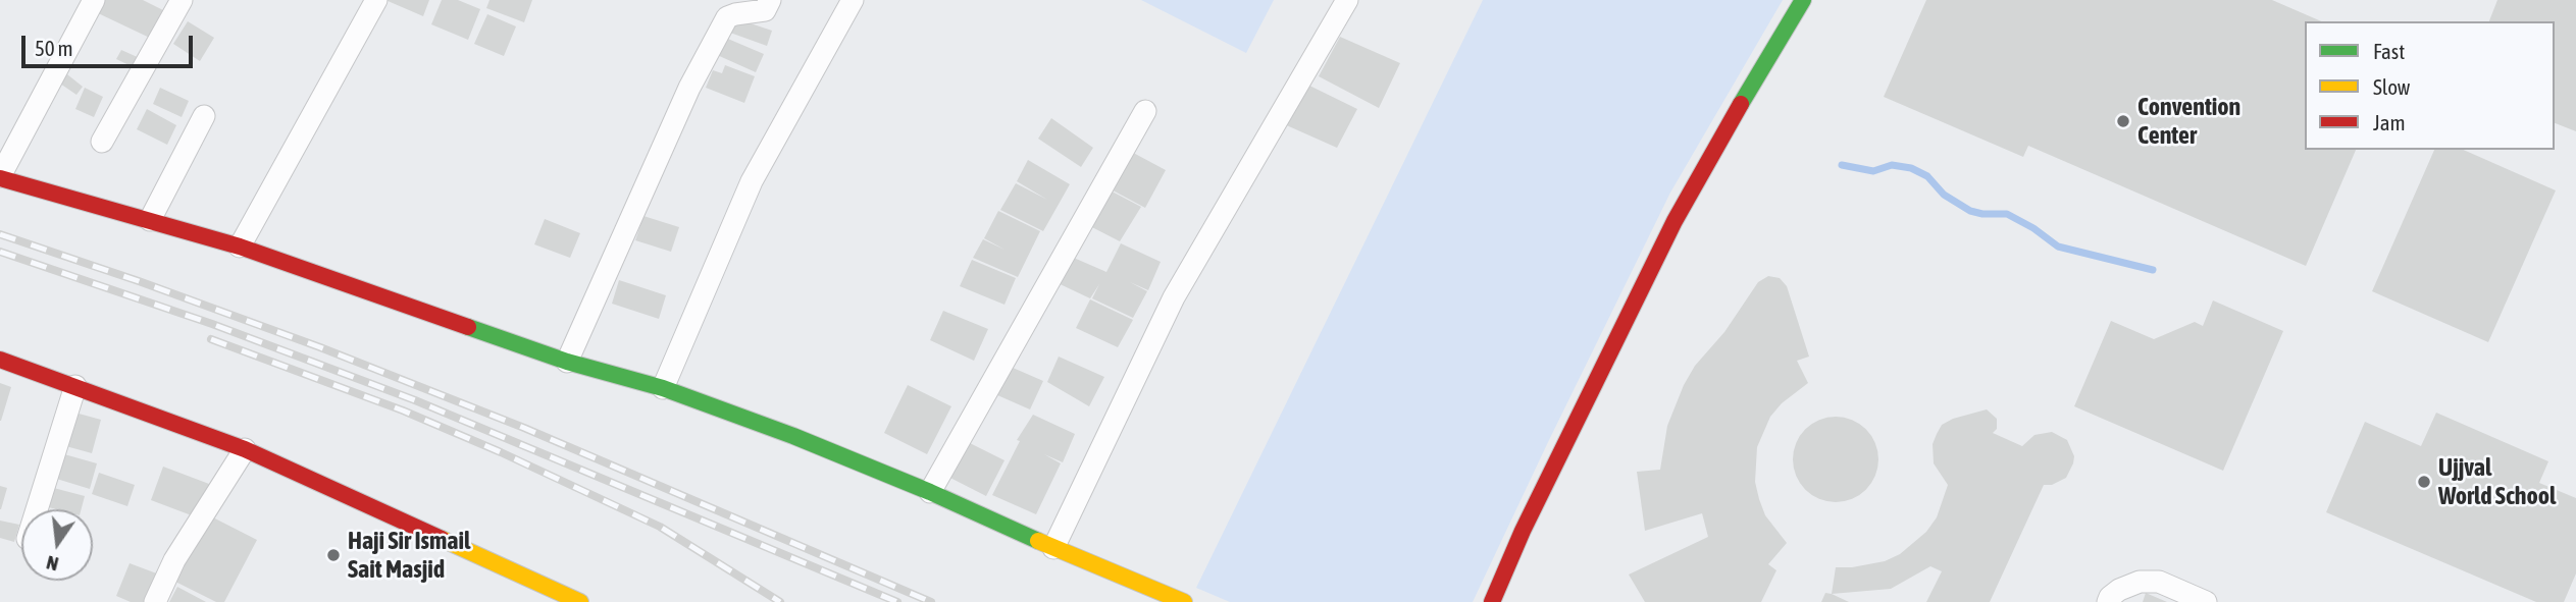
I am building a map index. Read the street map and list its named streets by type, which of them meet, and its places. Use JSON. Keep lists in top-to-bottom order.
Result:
{
  "places": ["Convention Center", "Ujjval World School", "Haji Sir Ismail Sait Masjid"],
  "legend": ["Fast", "Slow", "Jam"],
  "scale_bar": "50 m",
  "north": "bottom"
}
